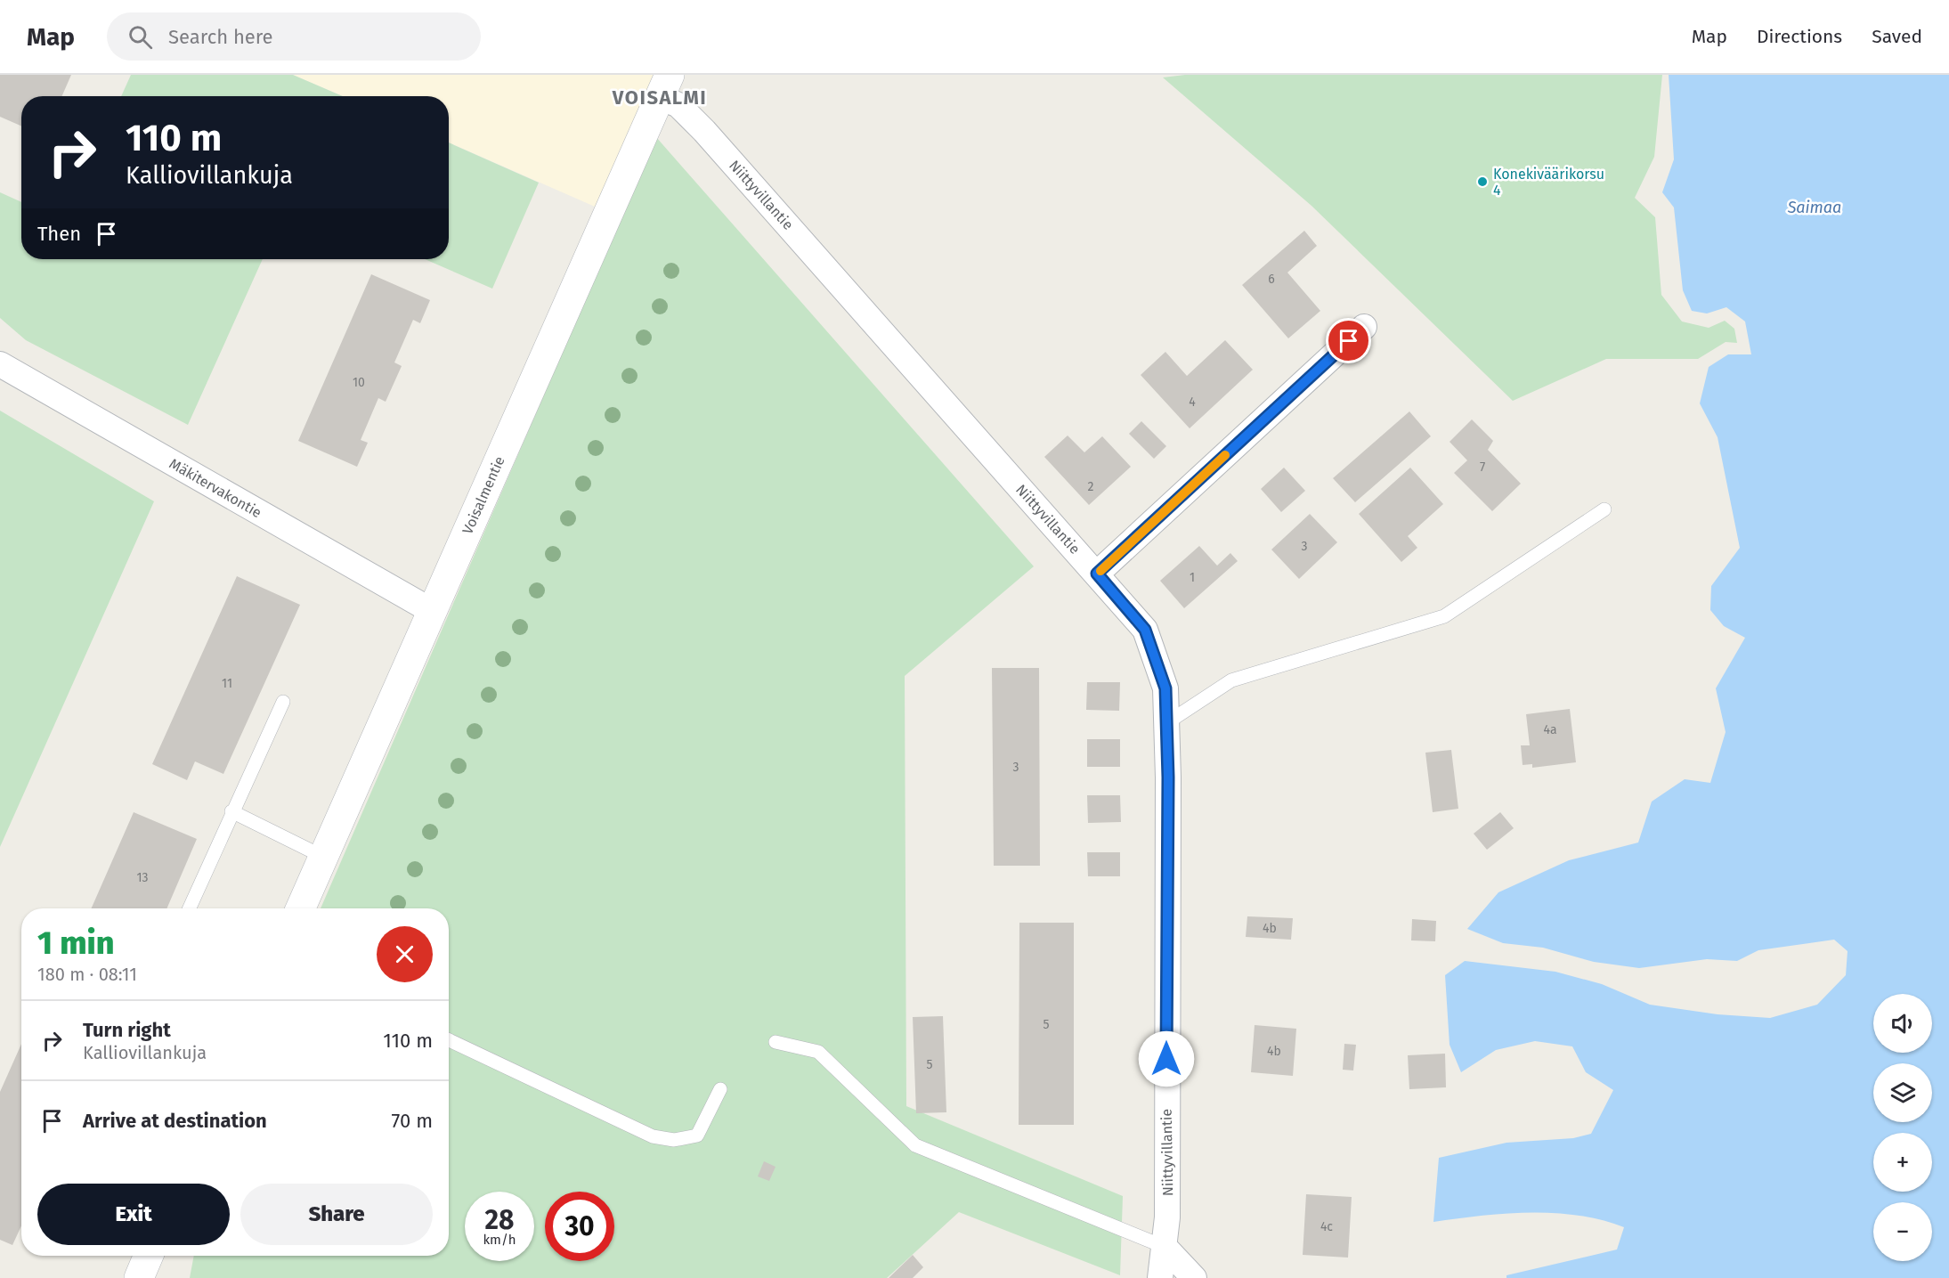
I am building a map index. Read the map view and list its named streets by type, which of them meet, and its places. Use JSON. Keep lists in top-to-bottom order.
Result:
{
  "streets": {
    "street": ["Niittyvillantie", "Mäkitervakontie", "Voisalmentie"]
  },
  "crossings": [
    ["Niittyvillantie", "Voisalmentie"],
    ["Mäkitervakontie", "Voisalmentie"]
  ],
  "districts": ["VOISALMI"],
  "water": ["Saimaa"],
  "places": ["Konekiväärikorsu 4"],
  "house_numbers": [
    "6",
    "10",
    "4",
    "7",
    "2",
    "3",
    "1",
    "11",
    "4a",
    "3",
    "13",
    "4b",
    "5",
    "4b",
    "5",
    "4c"
  ],
  "page": {
    "header": "Map",
    "search": "Search here",
    "nav": ["Map", "Directions", "Saved"],
    "turn": ["110 m", "Kalliovillankuja"],
    "then": "Then",
    "heading": ["1 min", "180 m · 08:11"],
    "map_buttons": ["+", "−"],
    "list": [
      {
        "name": "Turn right",
        "note": "Kalliovillankuja",
        "value": "110 m"
      },
      {
        "name": "Arrive at destination",
        "value": "70 m"
      }
    ],
    "buttons": ["Exit", "Share"],
    "speed": "28 km/h",
    "limit": "30"
  }
}
